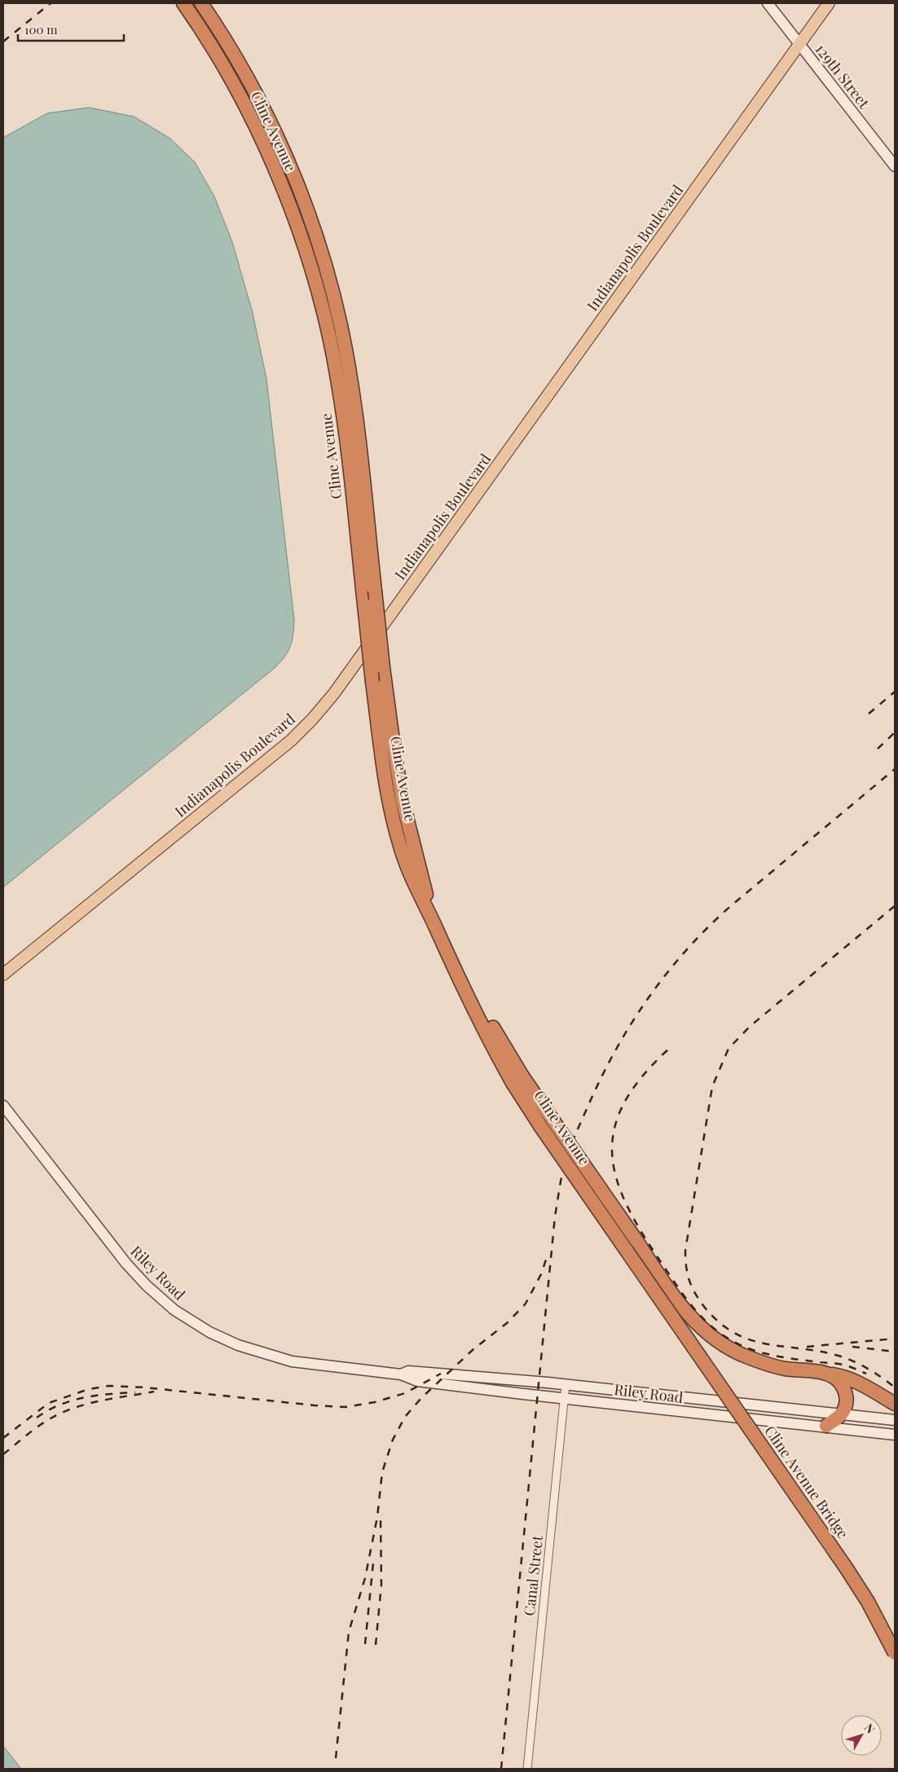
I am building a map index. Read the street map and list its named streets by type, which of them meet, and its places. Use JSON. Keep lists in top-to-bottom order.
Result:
{
  "streets": {
    "highway": ["Cline Avenue", "Cline Avenue Bridge"],
    "main road": ["129th Street", "Indianapolis Boulevard", "Riley Road"],
    "street": ["Canal Street"]
  },
  "crossings": [
    ["129th Street", "Indianapolis Boulevard"],
    ["Cline Avenue", "Cline Avenue Bridge"],
    ["Riley Road", "Canal Street"]
  ],
  "scale_bar": "100 m",
  "north": "top right"
}
